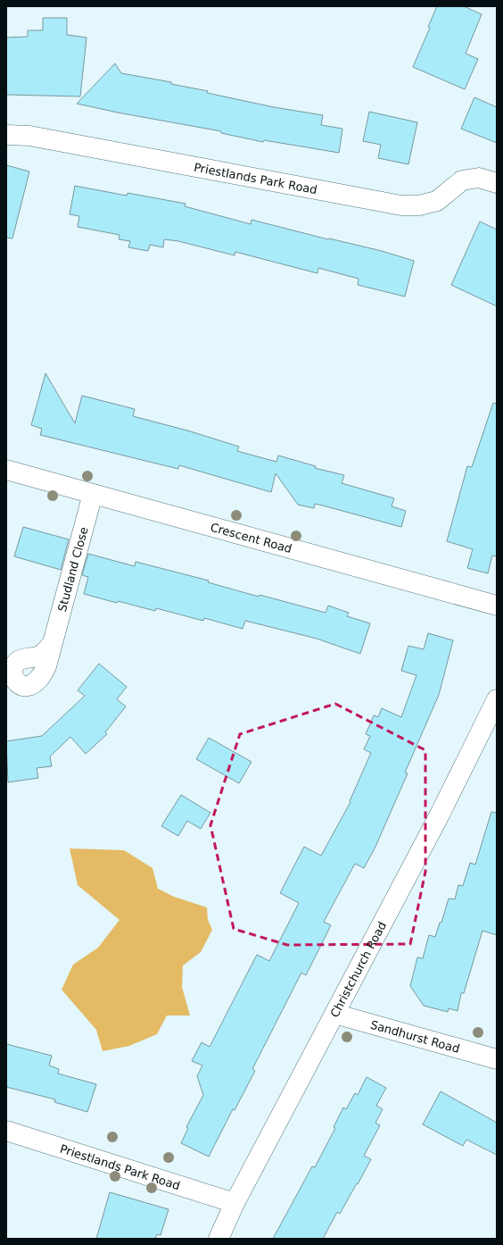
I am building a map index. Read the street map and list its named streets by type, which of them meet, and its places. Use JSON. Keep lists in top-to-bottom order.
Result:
{
  "streets": {
    "street": [
      "Priestlands Park Road",
      "Crescent Road",
      "Studland Close",
      "Christchurch Road",
      "Sandhurst Road"
    ]
  },
  "crossings": [
    ["Priestlands Park Road", "Christchurch Road"],
    ["Crescent Road", "Studland Close"],
    ["Christchurch Road", "Sandhurst Road"]
  ]
}
